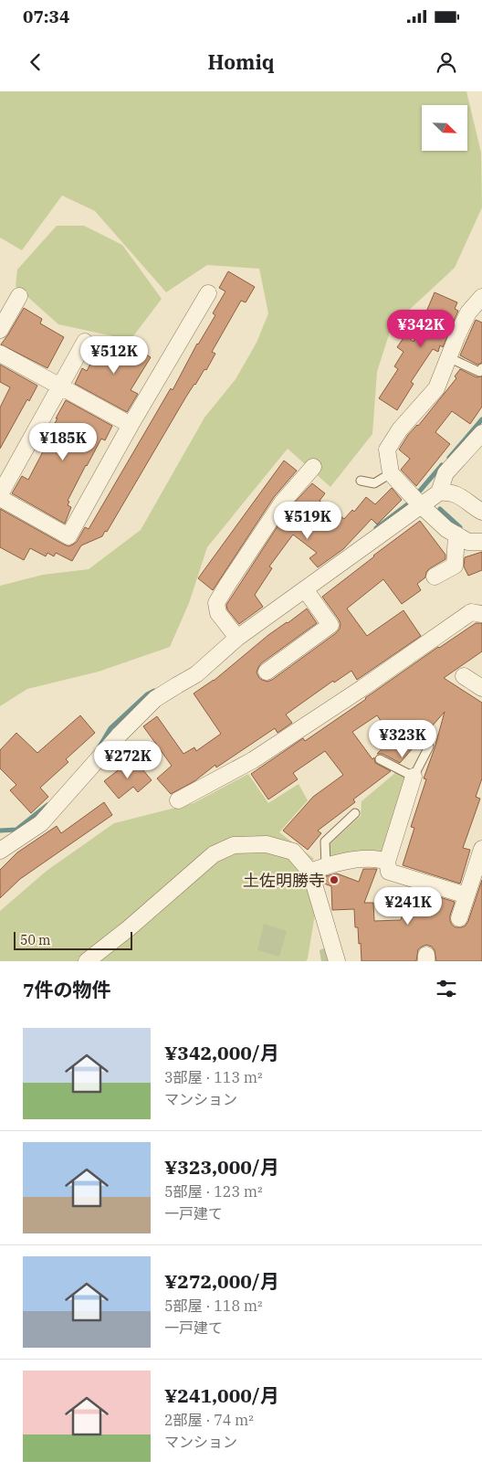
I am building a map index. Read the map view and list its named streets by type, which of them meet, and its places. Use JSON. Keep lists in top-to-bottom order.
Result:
{
  "places": ["土佐明勝寺"],
  "scale_bar": "50 m",
  "north": "bottom right",
  "page": {
    "status": "07:34",
    "header": "Homiq",
    "price": [
      "¥342K",
      "¥512K",
      "¥185K",
      "¥519K",
      "¥323K",
      "¥272K",
      "¥241K"
    ],
    "scale": "50 m",
    "heading": "7件の物件",
    "list": [
      {
        "name": "¥342,000/月",
        "note": "3部屋 · 113 m² · マンション"
      },
      {
        "name": "¥323,000/月",
        "note": "5部屋 · 123 m² · 一戸建て"
      },
      {
        "name": "¥272,000/月",
        "note": "5部屋 · 118 m² · 一戸建て"
      },
      {
        "name": "¥241,000/月",
        "note": "2部屋 · 74 m² · マンション"
      }
    ]
  }
}
